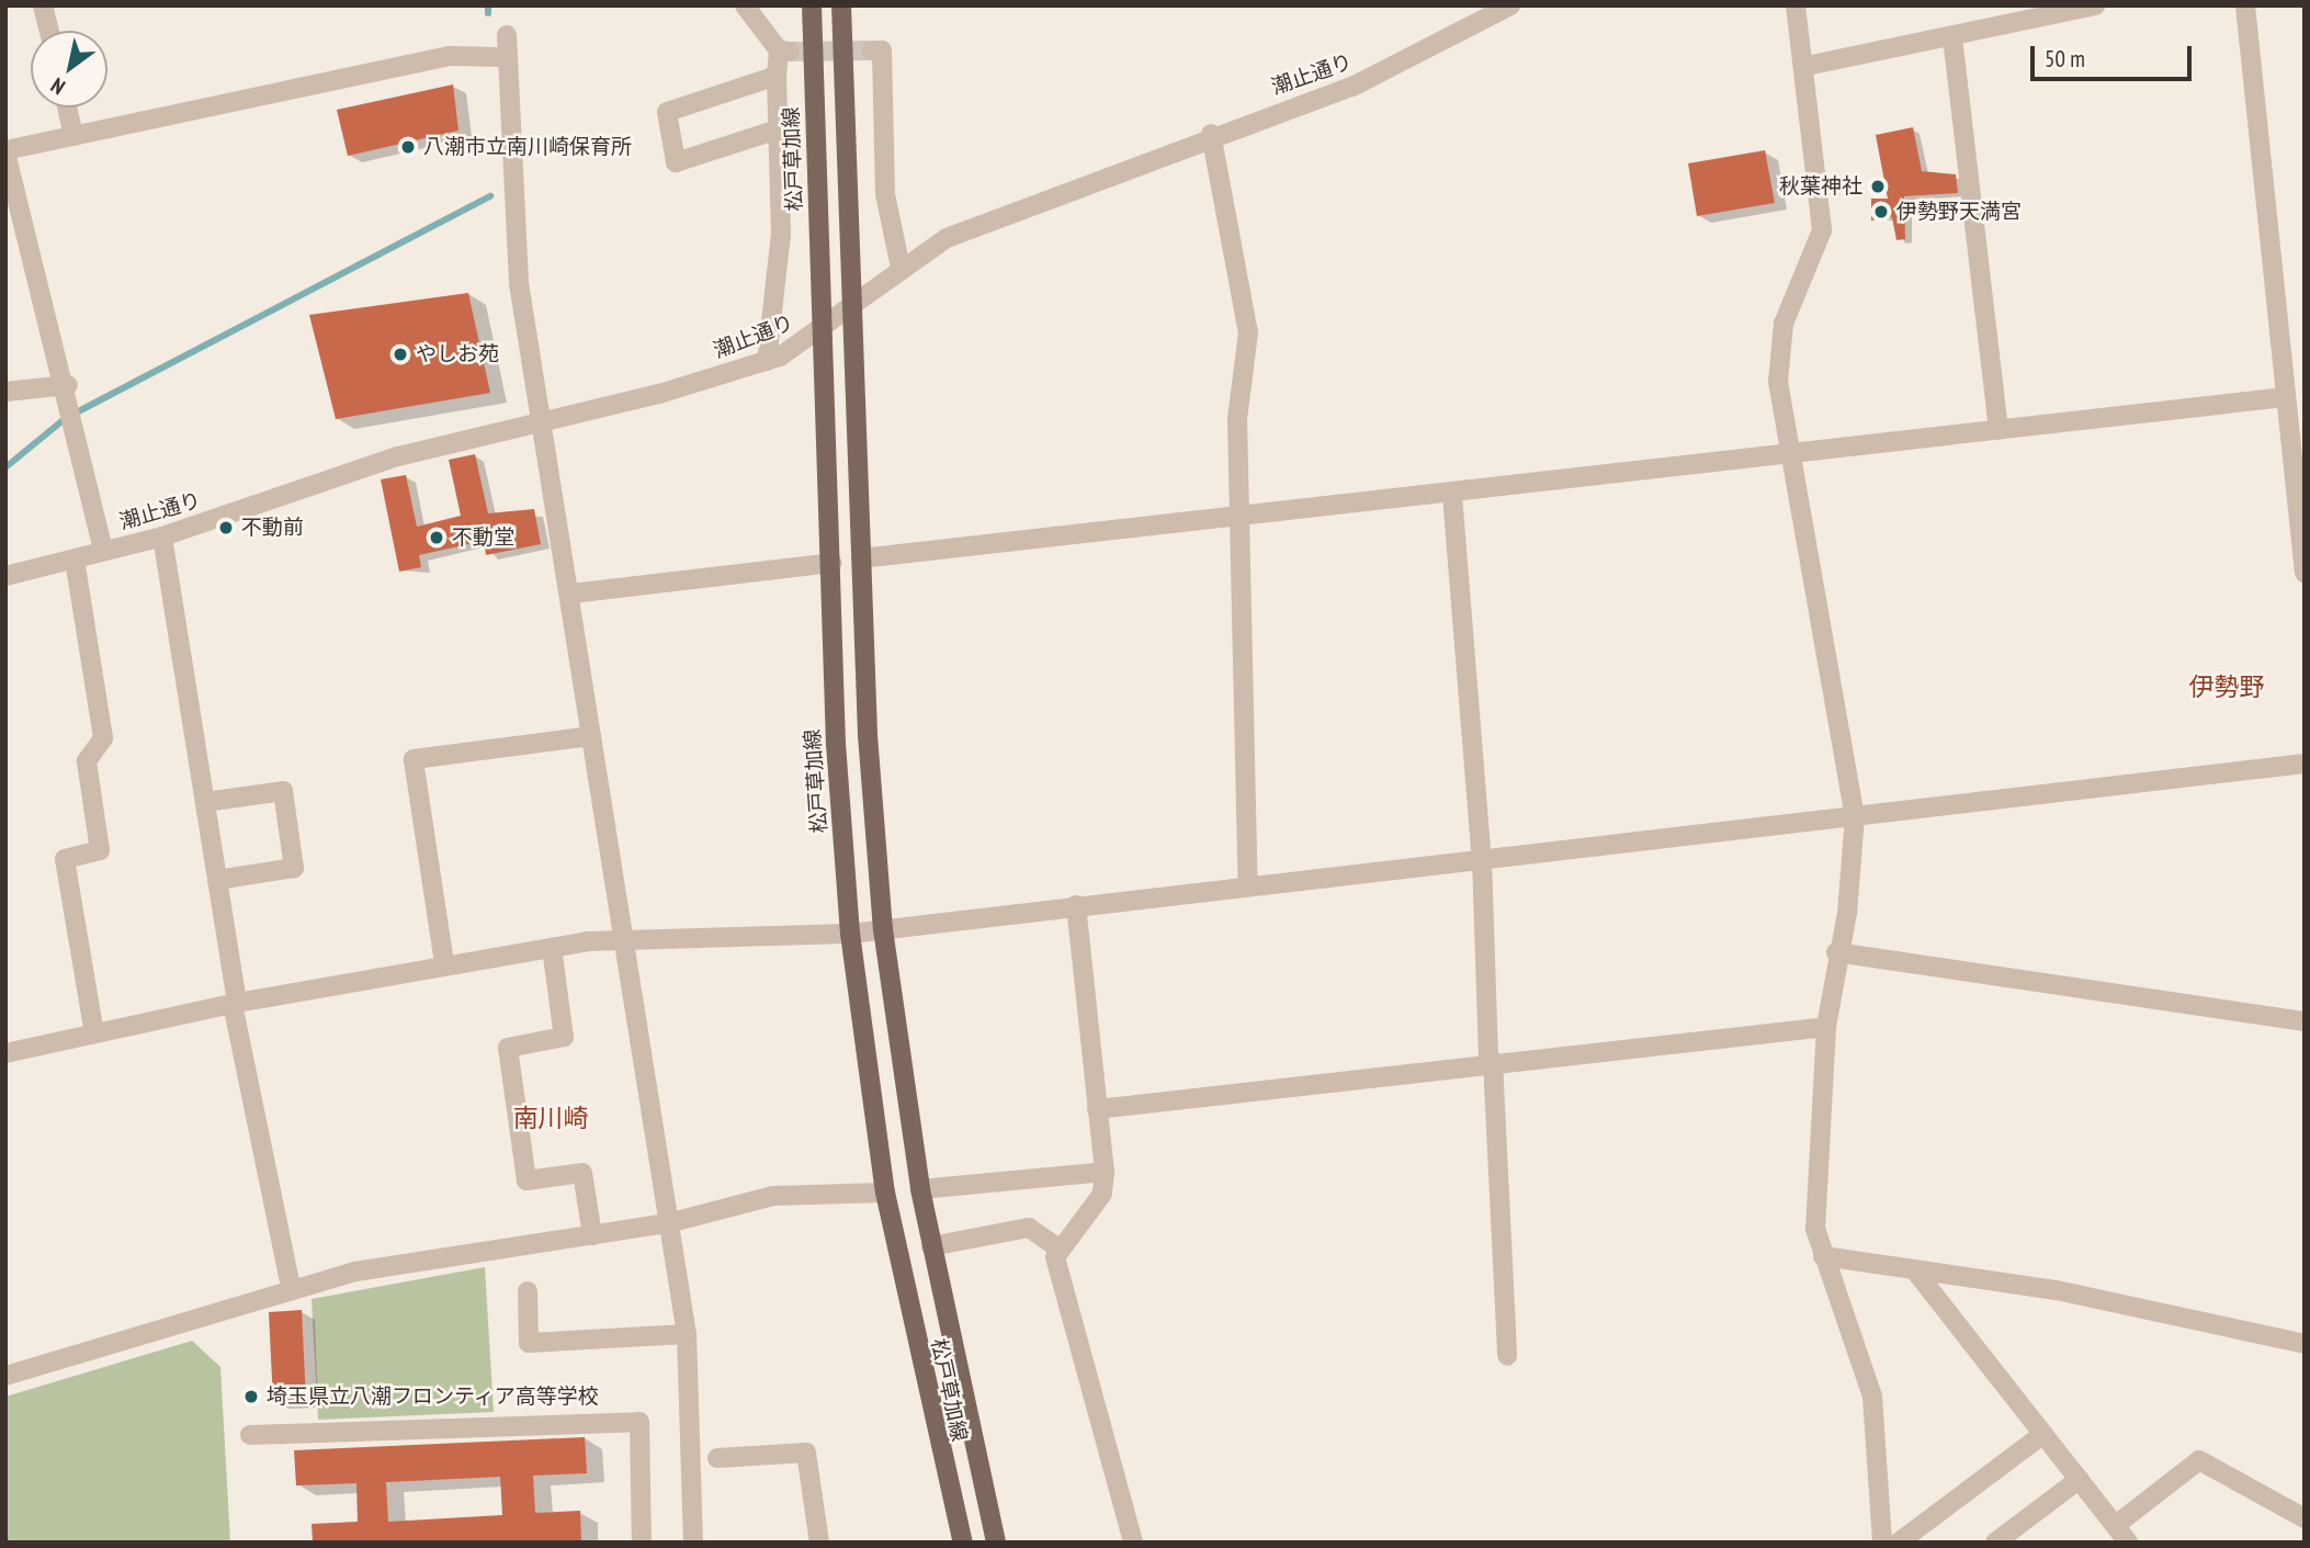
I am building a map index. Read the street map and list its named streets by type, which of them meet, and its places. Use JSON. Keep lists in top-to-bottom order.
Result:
{
  "streets": {
    "main road": ["松戸草加線"],
    "street": ["潮止通り"]
  },
  "crossings": [
    ["潮止通り", "松戸草加線"]
  ],
  "districts": ["伊勢野", "南川崎"],
  "places": [
    "八潮市立南川崎保育所",
    "秋葉神社",
    "伊勢野天満宮",
    "やしお苑",
    "不動前",
    "不動堂",
    "埼玉県立八潮フロンティア高等学校"
  ],
  "scale_bar": "50 m",
  "north": "bottom left"
}
